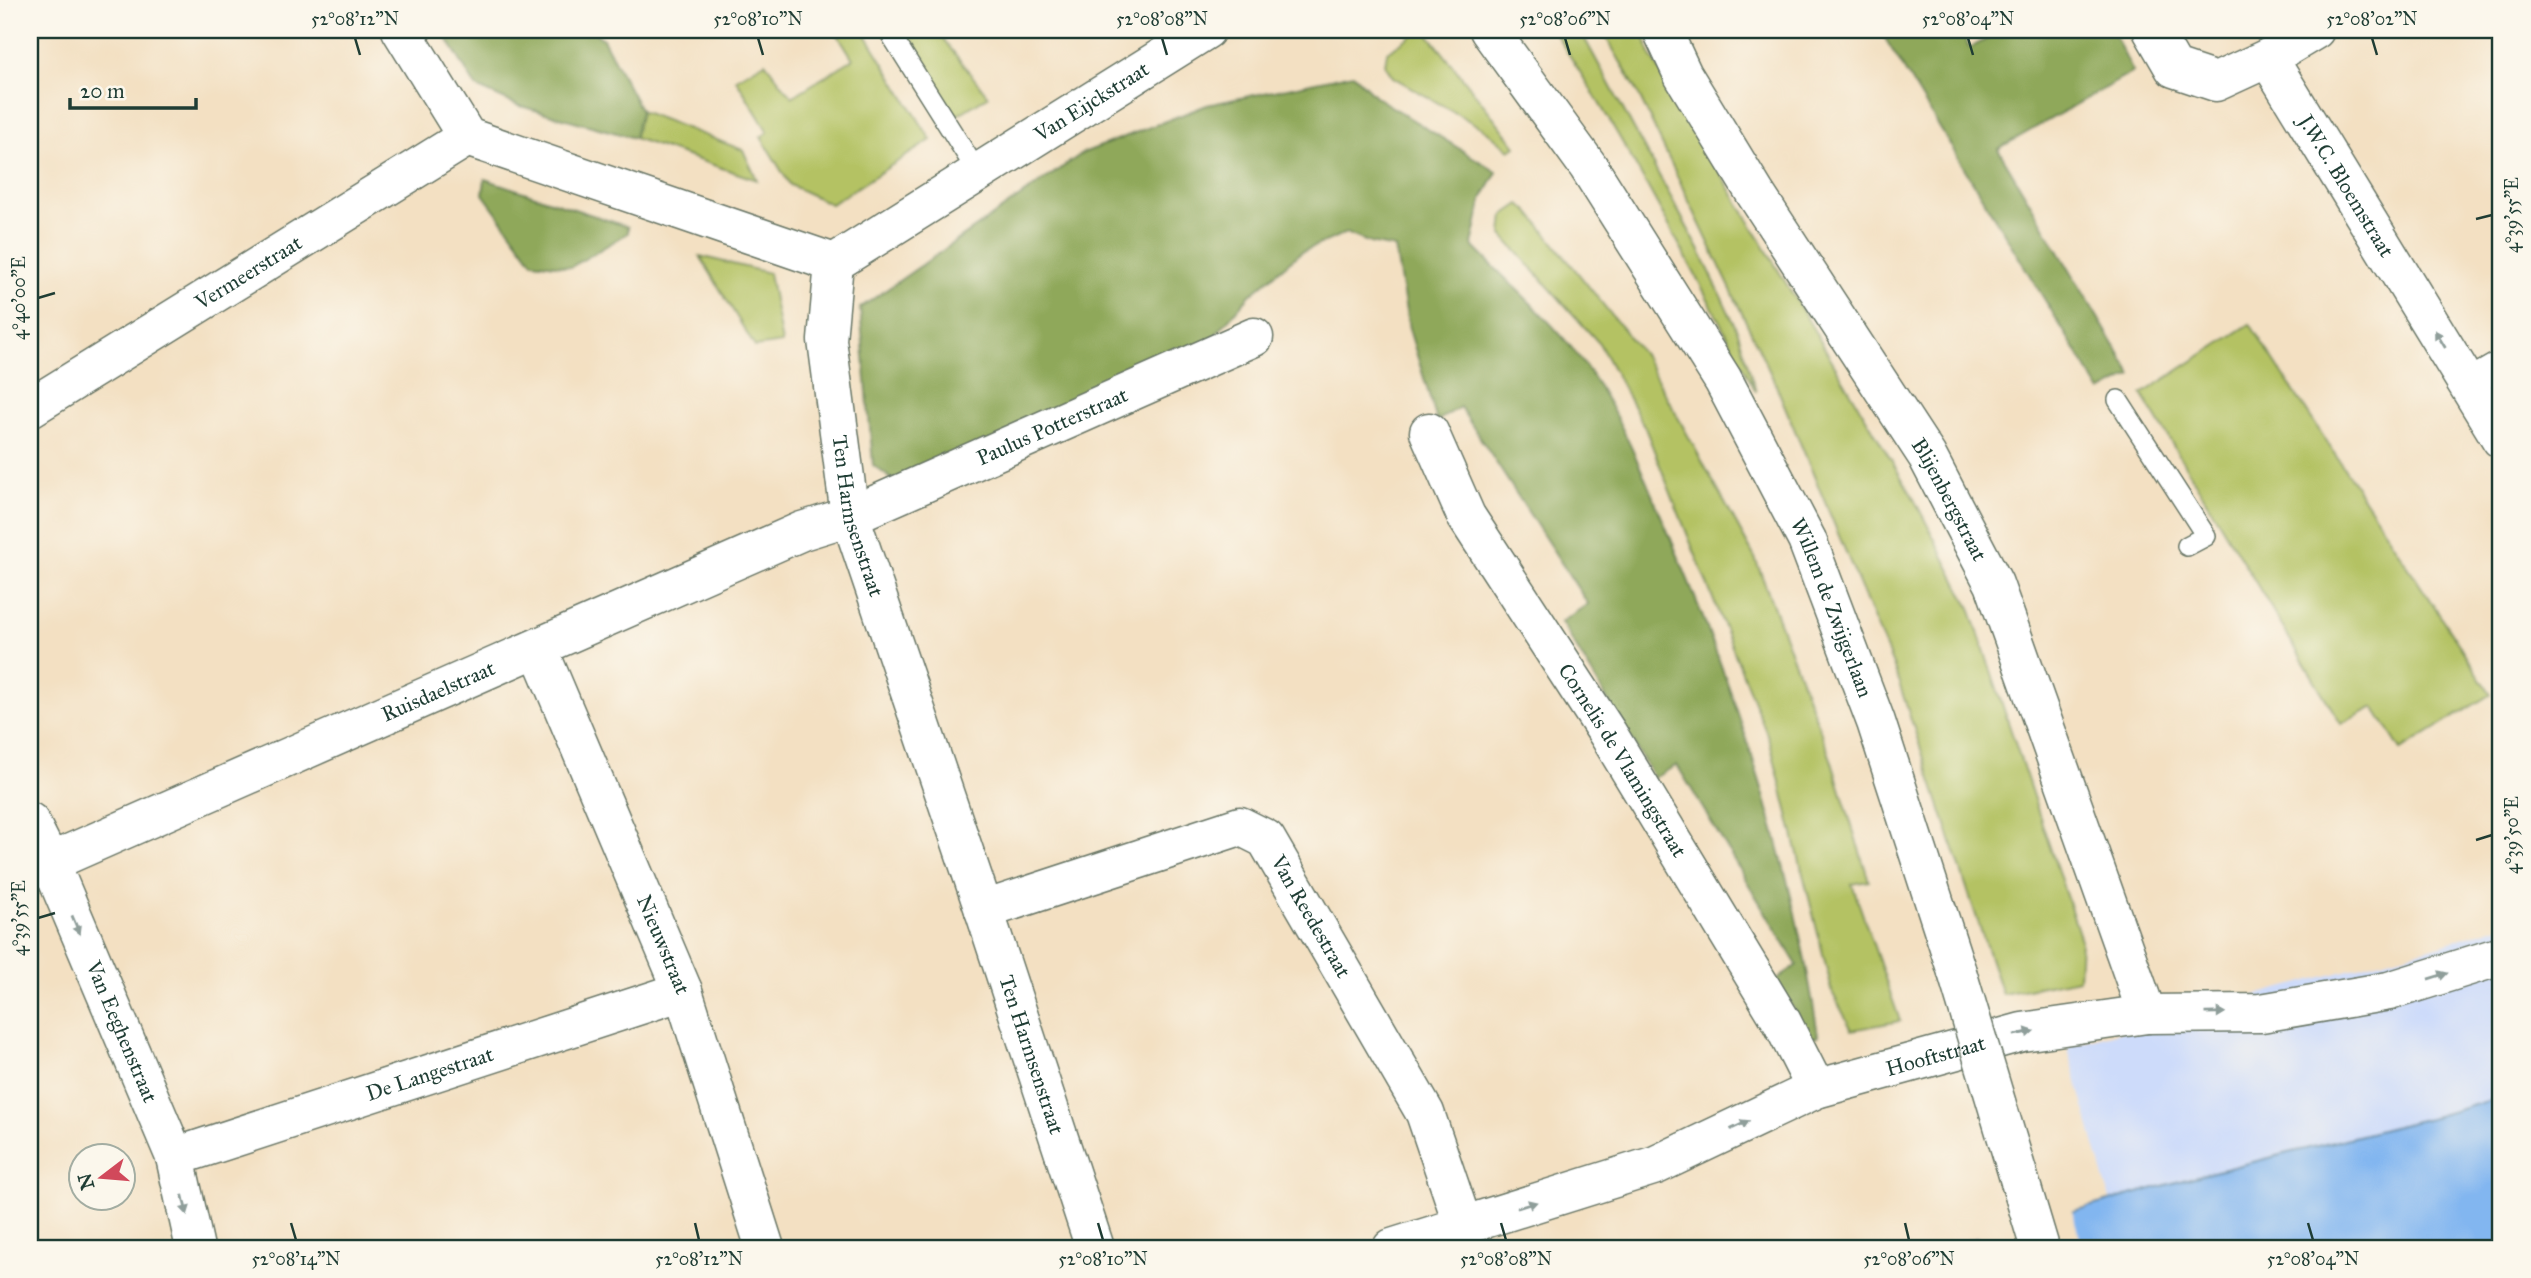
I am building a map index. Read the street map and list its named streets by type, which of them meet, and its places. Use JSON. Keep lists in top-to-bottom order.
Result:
{
  "streets": {
    "street": [
      "Van Eijckstraat",
      "J.W.C. Bloemstraat",
      "Vermeerstraat",
      "Paulus Potterstraat",
      "Blijenbergstraat",
      "Ten Harmsenstraat",
      "Willem de Zwijgerlaan",
      "Ruisdaelstraat",
      "Cornelis de Vlamingstraat",
      "Van Reedestraat",
      "Nieuwstraat",
      "Van Eeghenstraat",
      "Hooftstraat",
      "De Langestraat"
    ]
  },
  "crossings": [
    ["Van Eijckstraat", "Ten Harmsenstraat"],
    ["Paulus Potterstraat", "Ten Harmsenstraat"],
    ["Paulus Potterstraat", "Ruisdaelstraat"],
    ["Blijenbergstraat", "Hooftstraat"],
    ["Ten Harmsenstraat", "Ruisdaelstraat"],
    ["Ten Harmsenstraat", "Van Reedestraat"],
    ["Ruisdaelstraat", "Nieuwstraat"],
    ["Ruisdaelstraat", "Van Eeghenstraat"],
    ["Cornelis de Vlamingstraat", "Hooftstraat"],
    ["Van Reedestraat", "Hooftstraat"],
    ["Nieuwstraat", "De Langestraat"],
    ["Van Eeghenstraat", "De Langestraat"]
  ],
  "one_way": ["J.W.C. Bloemstraat", "Van Eeghenstraat", "Hooftstraat"],
  "scale_bar": "20 m",
  "north": "left",
  "coordinates": [
    "52°08'12\"N",
    "52°08'10\"N",
    "52°08'08\"N",
    "52°08'06\"N",
    "52°08'04\"N",
    "52°08'02\"N",
    "4°39'55\"E",
    "4°40'00\"E",
    "4°39'50\"E",
    "52°08'14\"N"
  ]
}
